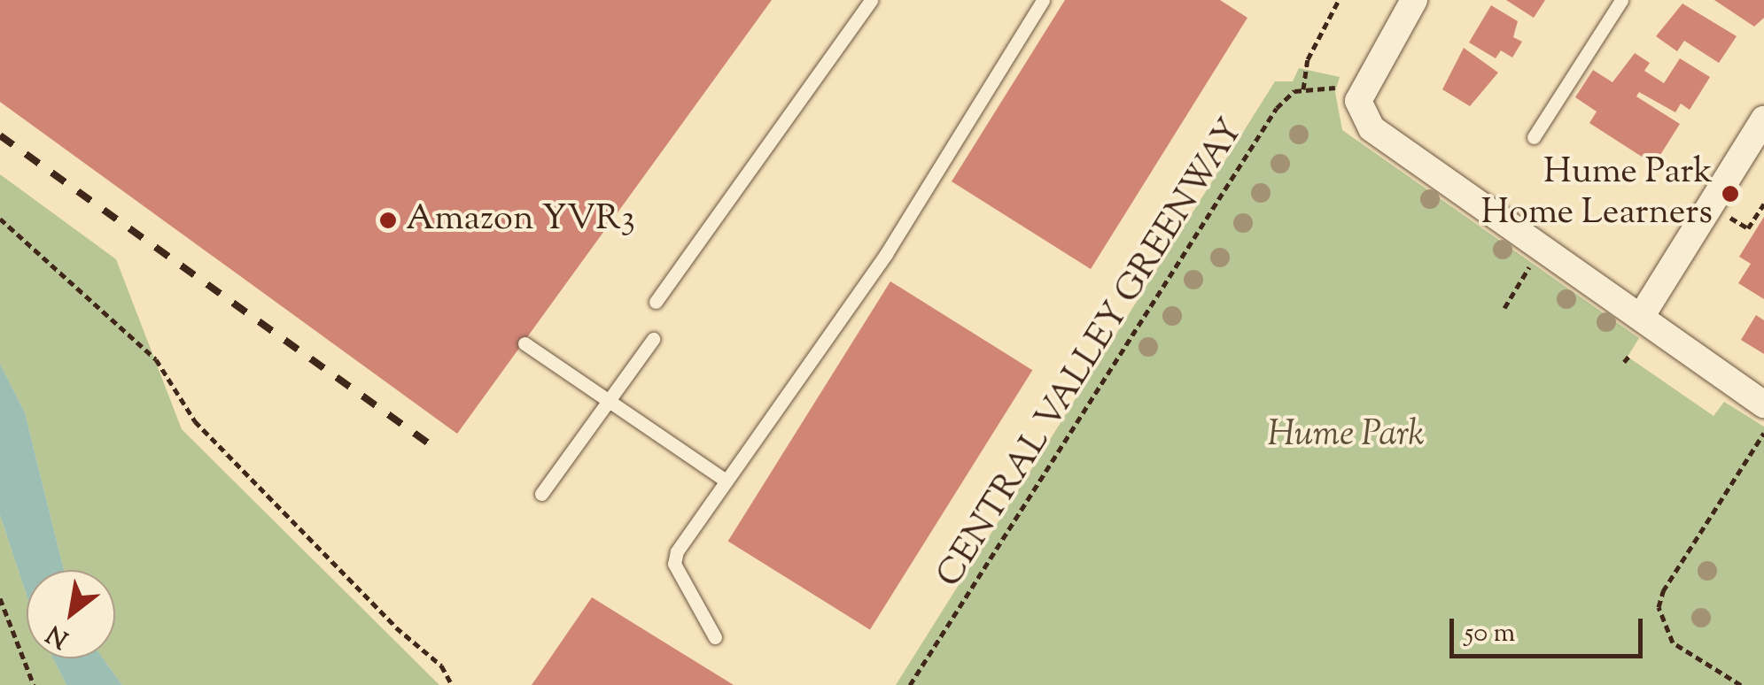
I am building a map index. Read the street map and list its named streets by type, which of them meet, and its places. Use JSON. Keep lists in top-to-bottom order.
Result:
{
  "streets": {
    "path": ["CENTRAL VALLEY GREENWAY"]
  },
  "parks": ["Hume Park"],
  "places": ["Hume Park Home Learners", "Amazon YVR3"],
  "scale_bar": "50 m",
  "north": "bottom left"
}
